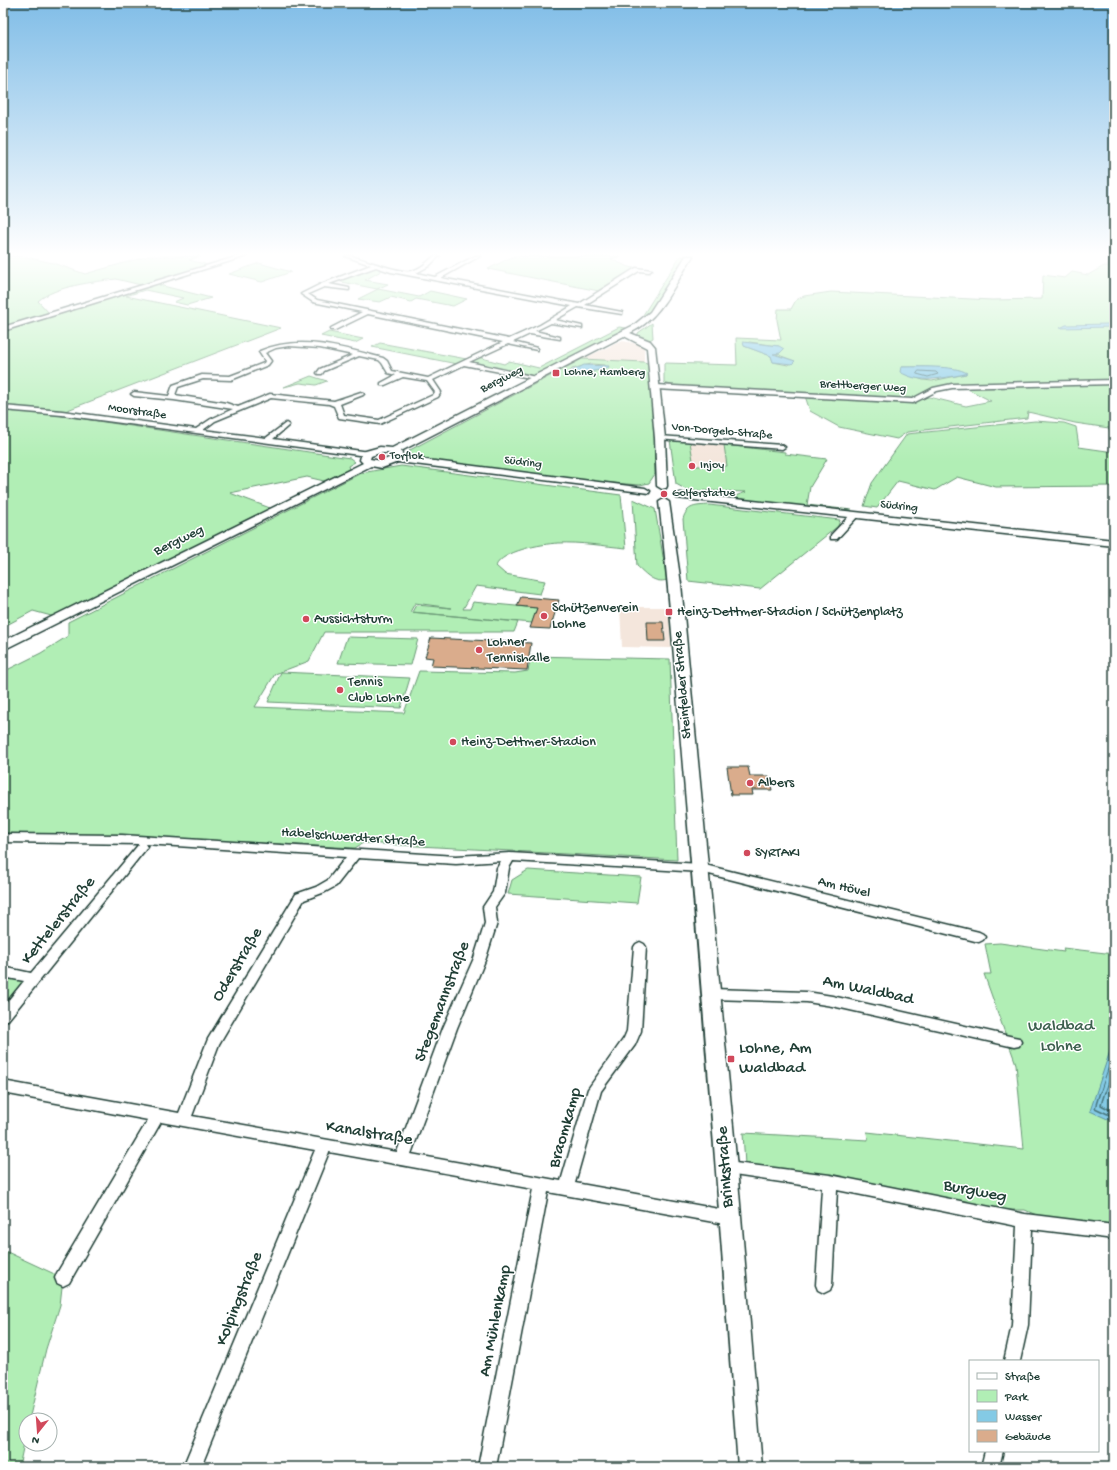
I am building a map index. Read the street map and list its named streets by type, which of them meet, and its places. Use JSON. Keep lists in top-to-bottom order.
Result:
{
  "streets": {
    "main road": [
      "Bergweg",
      "Südring",
      "Steinfelder Straße",
      "Brinkstraße"
    ],
    "street": [
      "Brettberger Weg",
      "Moorstraße",
      "Von-Dorgelo-Straße",
      "Habelschwerdter Straße",
      "Am Hövel",
      "Kettelerstraße",
      "Oderstraße",
      "Am Waldbad",
      "Stegemannstraße",
      "Braomkamp",
      "Kanalstraße",
      "Burgweg",
      "Kolpingstraße",
      "Am Mühlenkamp"
    ]
  },
  "crossings": [
    ["Bergweg", "Moorstraße"],
    ["Bergweg", "Südring"],
    ["Südring", "Steinfelder Straße"],
    ["Steinfelder Straße", "Habelschwerdter Straße"],
    ["Steinfelder Straße", "Am Hövel"],
    ["Steinfelder Straße", "Brinkstraße"],
    ["Habelschwerdter Straße", "Am Hövel"],
    ["Habelschwerdter Straße", "Oderstraße"],
    ["Habelschwerdter Straße", "Stegemannstraße"],
    ["Habelschwerdter Straße", "Brinkstraße"],
    ["Am Hövel", "Brinkstraße"],
    ["Oderstraße", "Kanalstraße"],
    ["Am Waldbad", "Brinkstraße"],
    ["Stegemannstraße", "Kanalstraße"],
    ["Braomkamp", "Kanalstraße"],
    ["Kanalstraße", "Brinkstraße"],
    ["Kanalstraße", "Kolpingstraße"],
    ["Kanalstraße", "Am Mühlenkamp"],
    ["Brinkstraße", "Burgweg"]
  ],
  "parks": ["Waldbad Lohne"],
  "places": {
    "transit": ["Lohne, Hamberg", "Heinz-Dettmer-Stadion / Schützenplatz", "Lohne, Am Waldbad"],
    "other": [
      "Torflok",
      "Injoy",
      "Golferstatue",
      "Schützenverein Lohne",
      "Aussichtsturm",
      "Lohner Tennishalle",
      "Tennis Club Lohne",
      "Heinz-Dettmer-Stadion",
      "Albers",
      "SYRTAKI"
    ]
  },
  "legend": [
    "Straße",
    "Park",
    "Wasser",
    "Gebäude"
  ],
  "north": "bottom"
}
